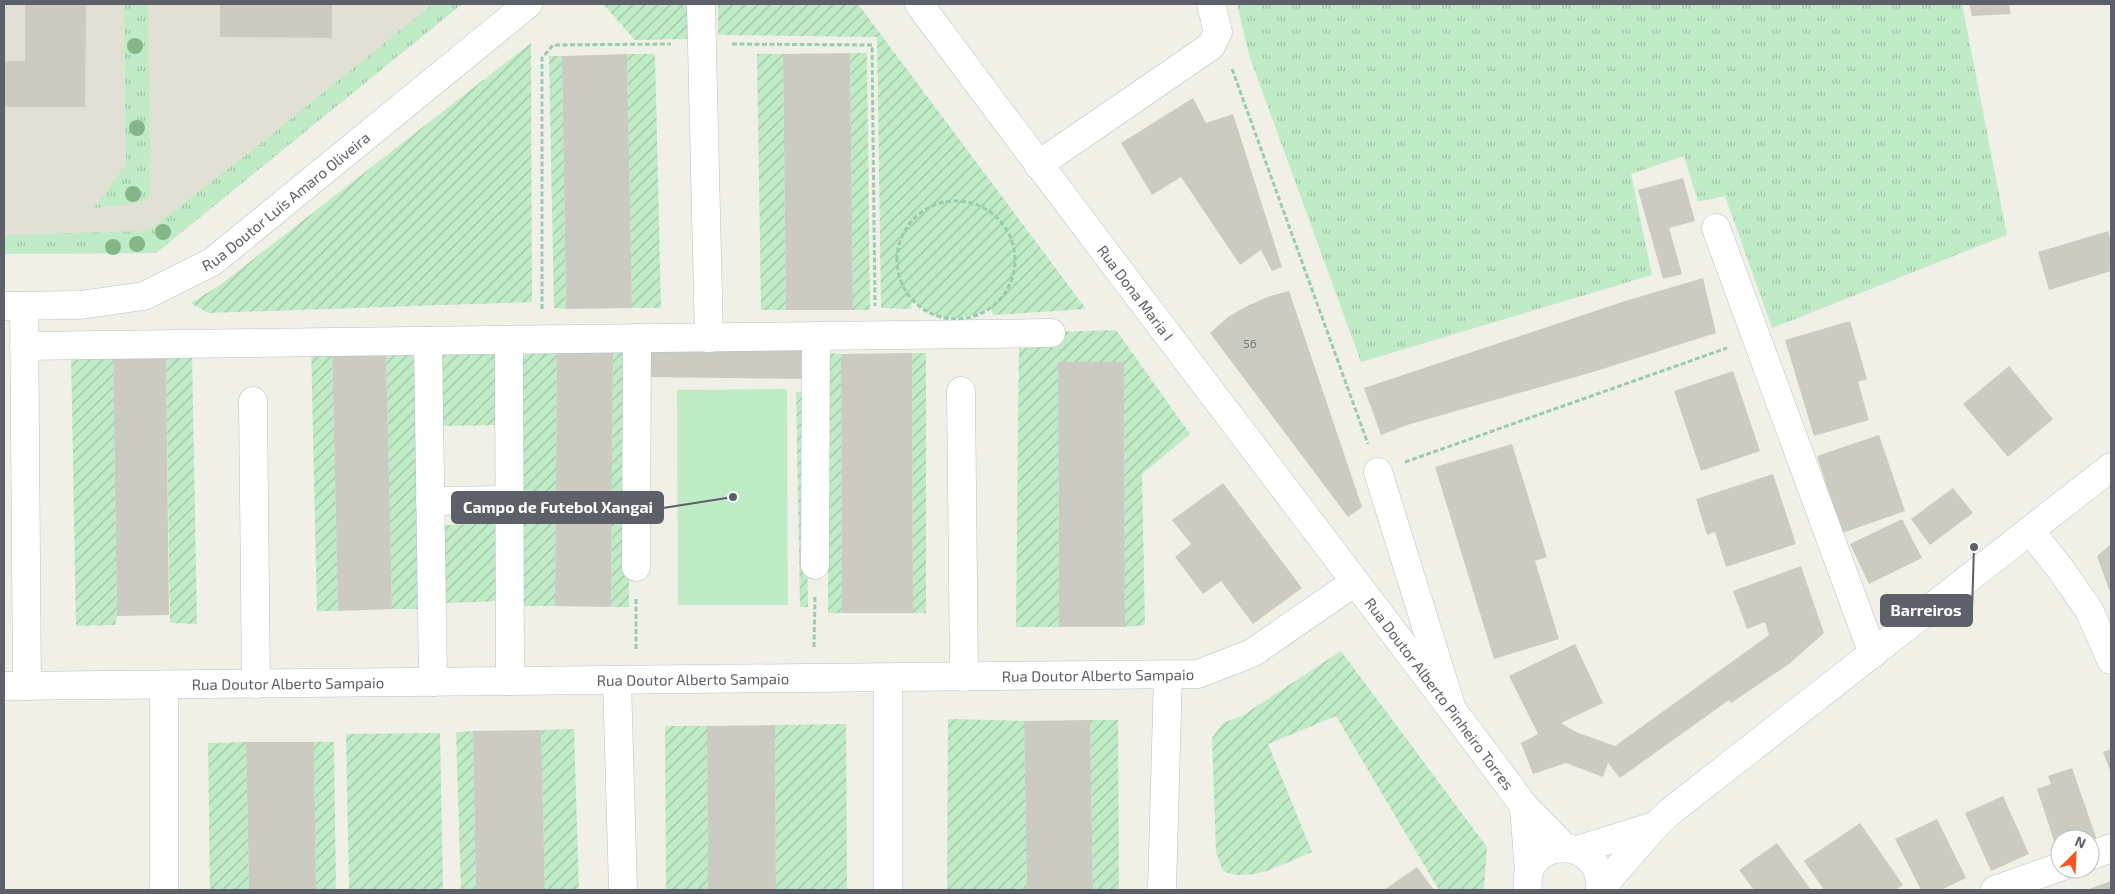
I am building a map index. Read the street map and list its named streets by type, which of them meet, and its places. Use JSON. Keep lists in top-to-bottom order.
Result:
{
  "streets": {
    "street": [
      "Rua Doutor Luís Amaro Oliveira",
      "Rua Dona Maria I",
      "Rua Doutor Alberto Sampaio",
      "Rua Doutor Alberto Pinheiro Torres"
    ]
  },
  "crossings": [
    ["Rua Dona Maria I", "Rua Doutor Alberto Sampaio"],
    ["Rua Dona Maria I", "Rua Doutor Alberto Pinheiro Torres"],
    ["Rua Doutor Alberto Sampaio", "Rua Doutor Alberto Pinheiro Torres"]
  ],
  "places": ["Campo de Futebol Xangai", "Barreiros"],
  "house_numbers": ["56"],
  "north": "top right"
}
